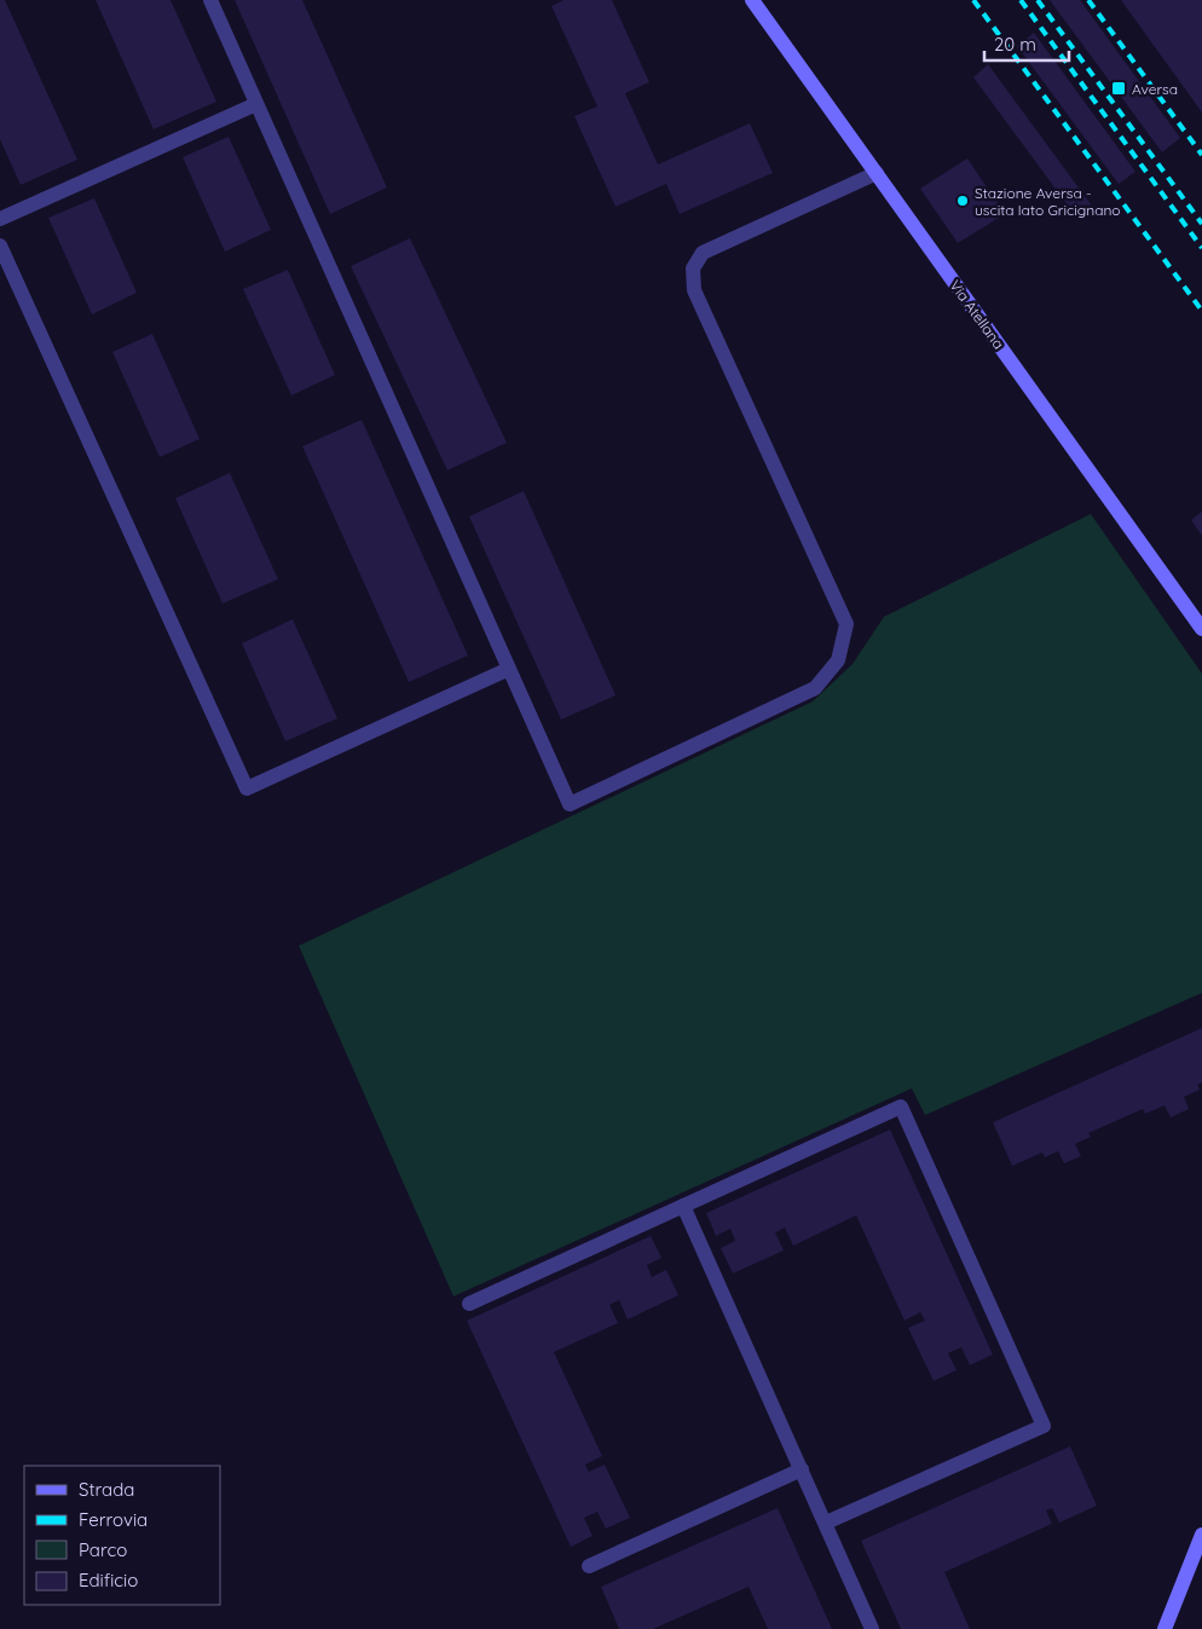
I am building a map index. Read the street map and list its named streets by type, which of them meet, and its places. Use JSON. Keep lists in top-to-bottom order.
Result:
{
  "streets": {
    "main road": ["Via Atellana"]
  },
  "places": {
    "transit": ["Aversa"],
    "other": ["Stazione Aversa - uscita lato Gricignano"]
  },
  "legend": [
    "Strada",
    "Ferrovia",
    "Parco",
    "Edificio"
  ],
  "scale_bar": "20 m"
}
